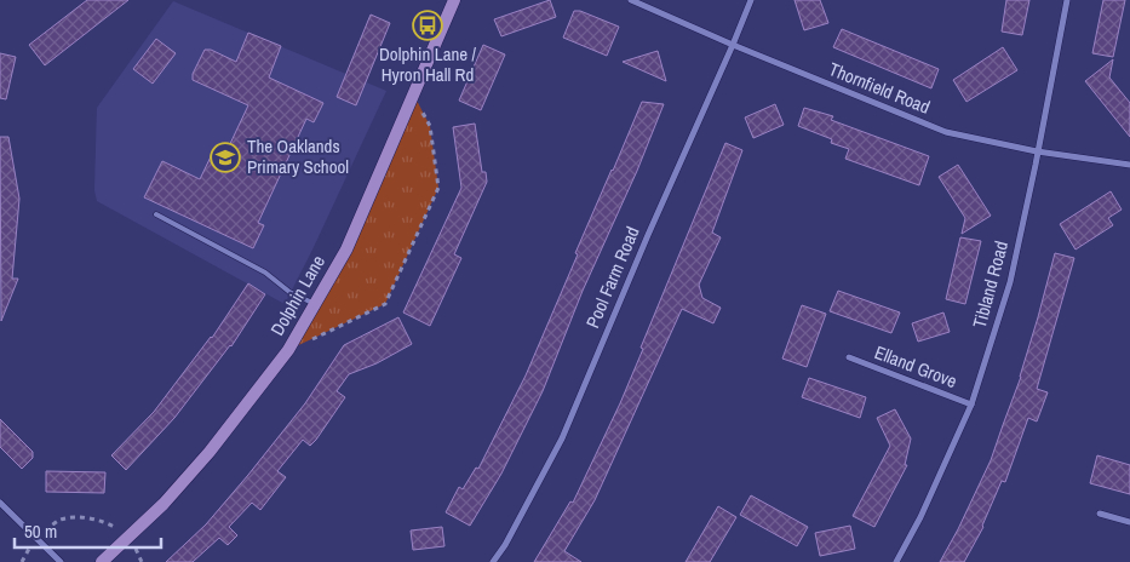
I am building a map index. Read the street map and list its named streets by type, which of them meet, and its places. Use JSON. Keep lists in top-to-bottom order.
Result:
{
  "streets": {
    "street": [
      "Thornfield Road",
      "Pool Farm Road",
      "Tibland Road",
      "Dolphin Lane",
      "Elland Grove"
    ]
  },
  "crossings": [
    ["Thornfield Road", "Pool Farm Road"],
    ["Thornfield Road", "Tibland Road"],
    ["Tibland Road", "Elland Grove"]
  ],
  "places": {
    "bus stop": ["Dolphin Lane / Hyron Hall Rd"],
    "school or university": ["The Oaklands Primary School"]
  },
  "scale_bar": "50 m"
}
